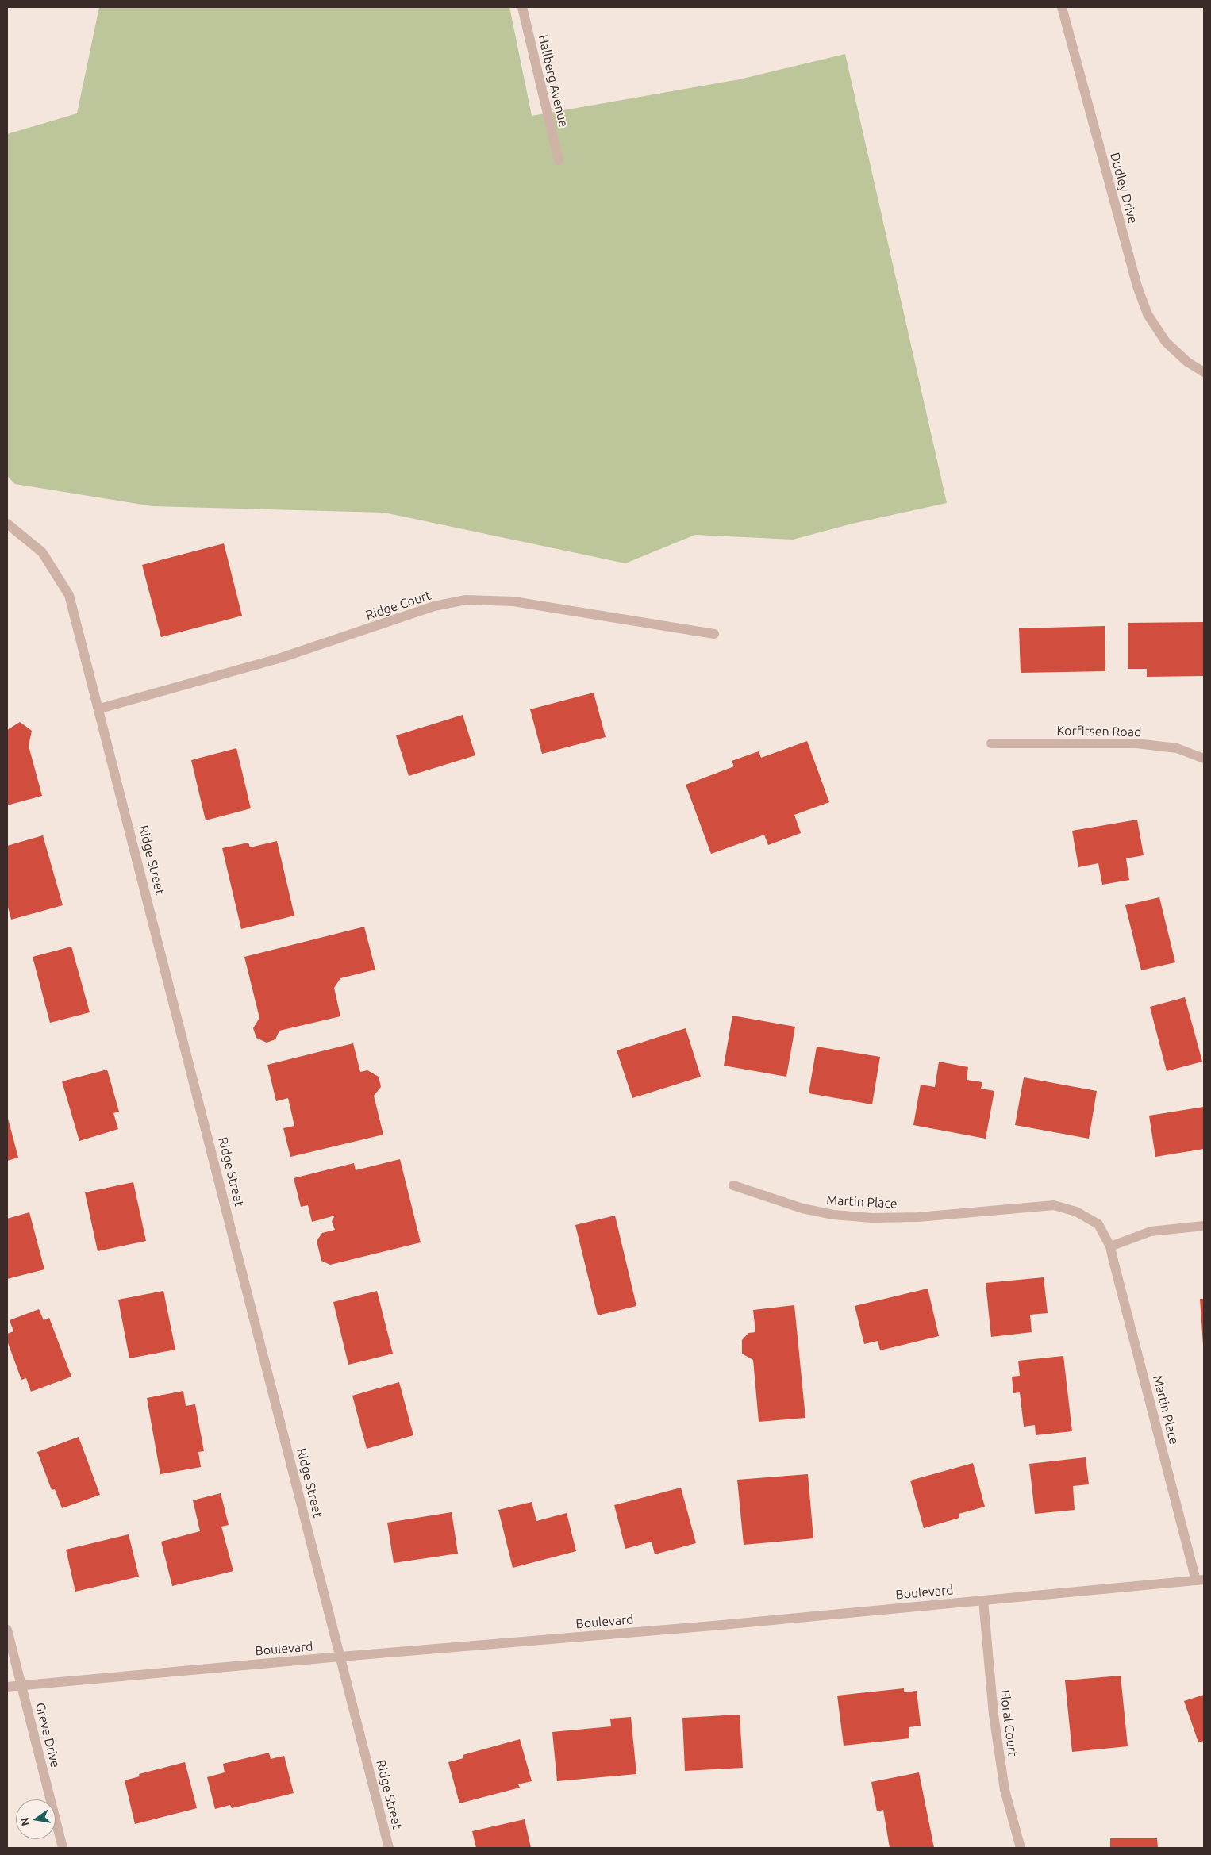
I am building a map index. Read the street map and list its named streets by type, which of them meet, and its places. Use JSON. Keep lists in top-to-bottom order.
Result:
{
  "streets": {
    "street": [
      "Hallberg Avenue",
      "Dudley Drive",
      "Ridge Court",
      "Korfitsen Road",
      "Ridge Street",
      "Martin Place",
      "Boulevard",
      "Floral Court",
      "Greve Drive"
    ]
  },
  "crossings": [
    ["Ridge Court", "Ridge Street"],
    ["Ridge Street", "Boulevard"],
    ["Martin Place", "Boulevard"],
    ["Boulevard", "Floral Court"],
    ["Boulevard", "Greve Drive"]
  ],
  "north": "left"
}
